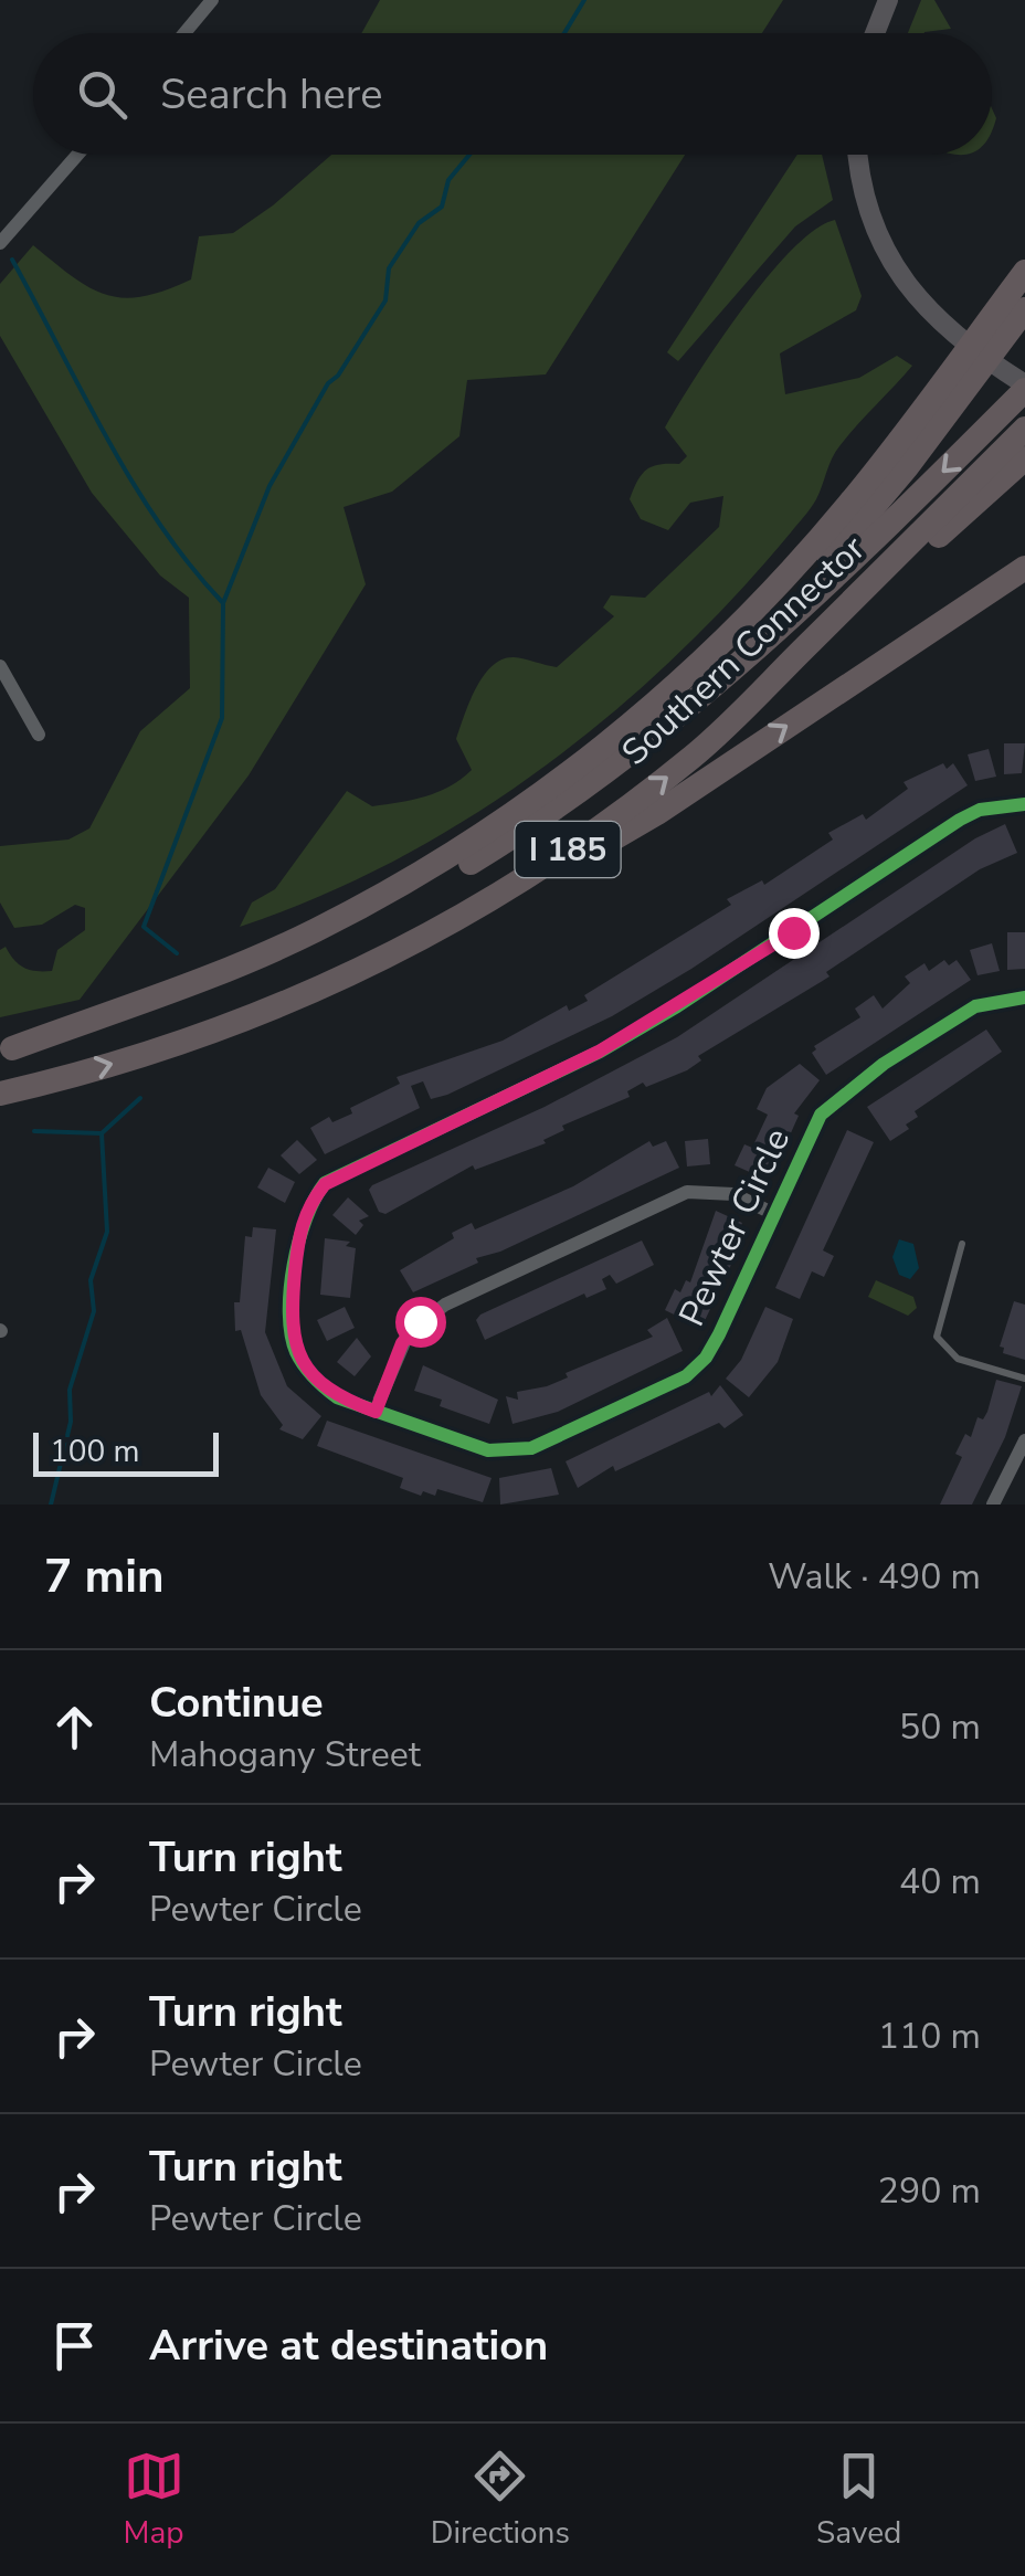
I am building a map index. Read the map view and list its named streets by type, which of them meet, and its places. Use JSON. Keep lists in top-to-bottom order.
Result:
{
  "streets": {
    "highway": ["Southern Connector", "I 185"],
    "street": ["Pewter Circle"]
  },
  "scale_bar": "100 m",
  "page": {
    "search": "Search here",
    "scale": "100 m",
    "heading": ["7 min", "Walk · 490 m"],
    "list": [
      ["Continue", "Mahogany Street", "50 m"],
      ["Turn right", "Pewter Circle", "40 m"],
      ["Turn right", "Pewter Circle", "110 m"],
      ["Turn right", "Pewter Circle", "290 m"],
      "Arrive at destination"
    ],
    "nav": ["Map", "Directions", "Saved"]
  }
}
